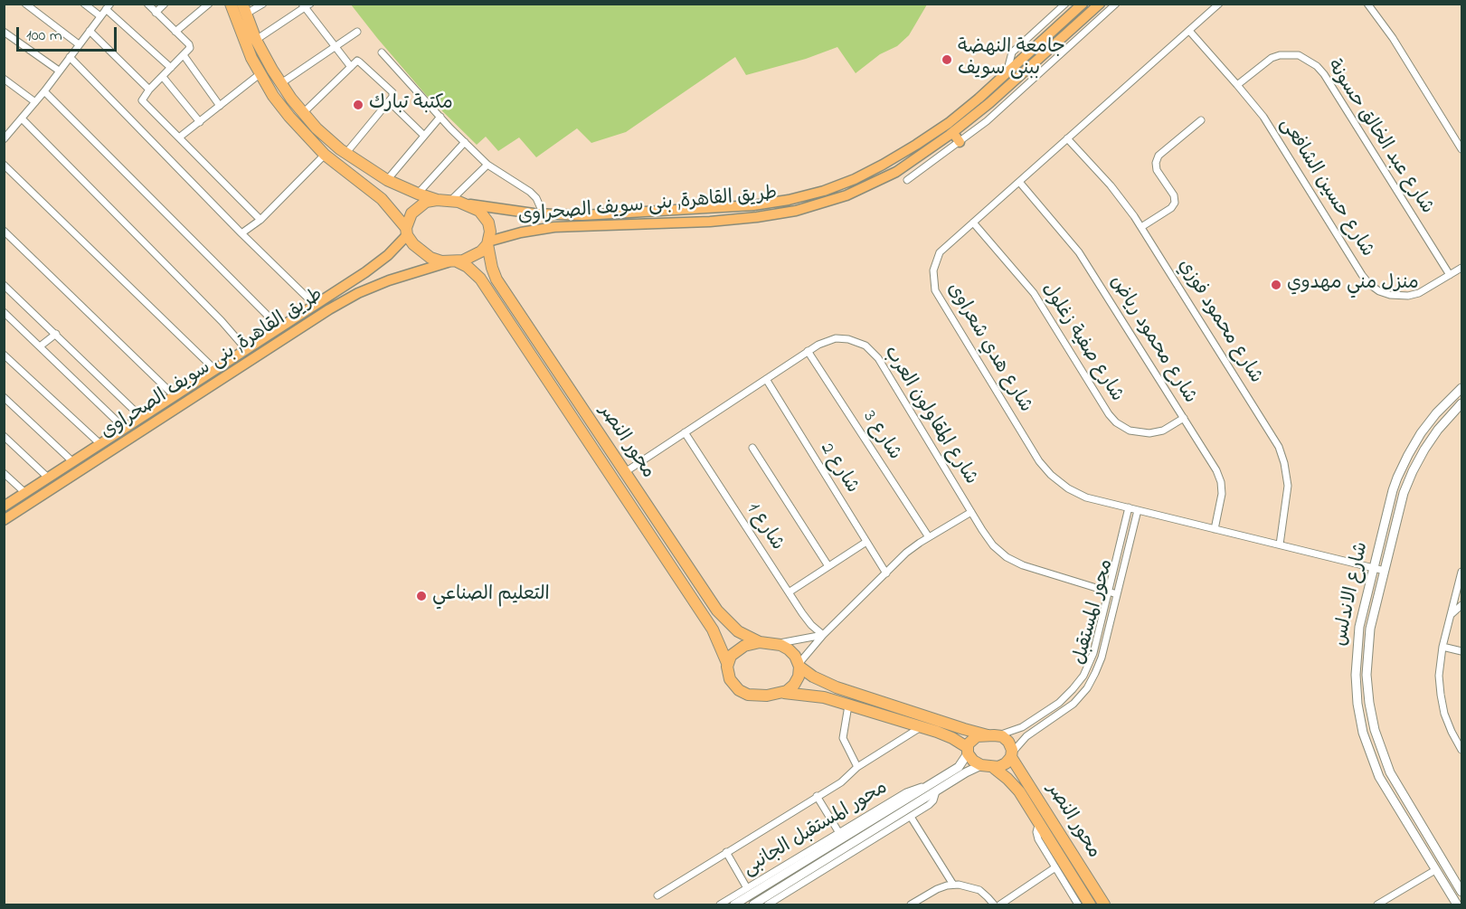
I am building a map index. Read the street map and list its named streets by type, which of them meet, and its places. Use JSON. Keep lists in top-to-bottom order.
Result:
{
  "streets": {
    "highway": ["محور النصر"],
    "main road": ["طريق القاهرة, بنى سويف الصحراوى"],
    "street": [
      "شارع عبد الخالق حسونة",
      "شارع حسين الشافعى",
      "شارع محمود فوزي",
      "شارع محمود رياض",
      "شارع صفية زغلول",
      "شارع هدي شعراوى",
      "شارع المقاولون العرب",
      "شارع 3",
      "شارع 2",
      "شارع 1",
      "شارع الاندلس",
      "محور المستقبل",
      "محور المستقبل الجانبى"
    ]
  },
  "crossings": [
    ["شارع عبد الخالق حسونة", "شارع حسين الشافعى"],
    ["شارع حسين الشافعى", "شارع هدي شعراوى"],
    ["طريق القاهرة, بنى سويف الصحراوى", "محور النصر"],
    ["شارع محمود فوزي", "شارع هدي شعراوى"],
    ["شارع محمود رياض", "شارع صفية زغلول"],
    ["شارع محمود رياض", "شارع هدي شعراوى"],
    ["شارع صفية زغلول", "شارع هدي شعراوى"],
    ["شارع هدي شعراوى", "شارع الاندلس"],
    ["شارع هدي شعراوى", "محور المستقبل"],
    ["شارع المقاولون العرب", "شارع 3"],
    ["شارع المقاولون العرب", "محور النصر"],
    ["شارع المقاولون العرب", "شارع 2"],
    ["شارع المقاولون العرب", "شارع 1"],
    ["شارع المقاولون العرب", "محور المستقبل"],
    ["محور النصر", "محور المستقبل"]
  ],
  "places": [
    "جامعة النهضة ببنى سويف",
    "مكتبة تبارك",
    "منزل مني مهدوي",
    "التعليم الصناعي"
  ],
  "scale_bar": "100 m"
}
